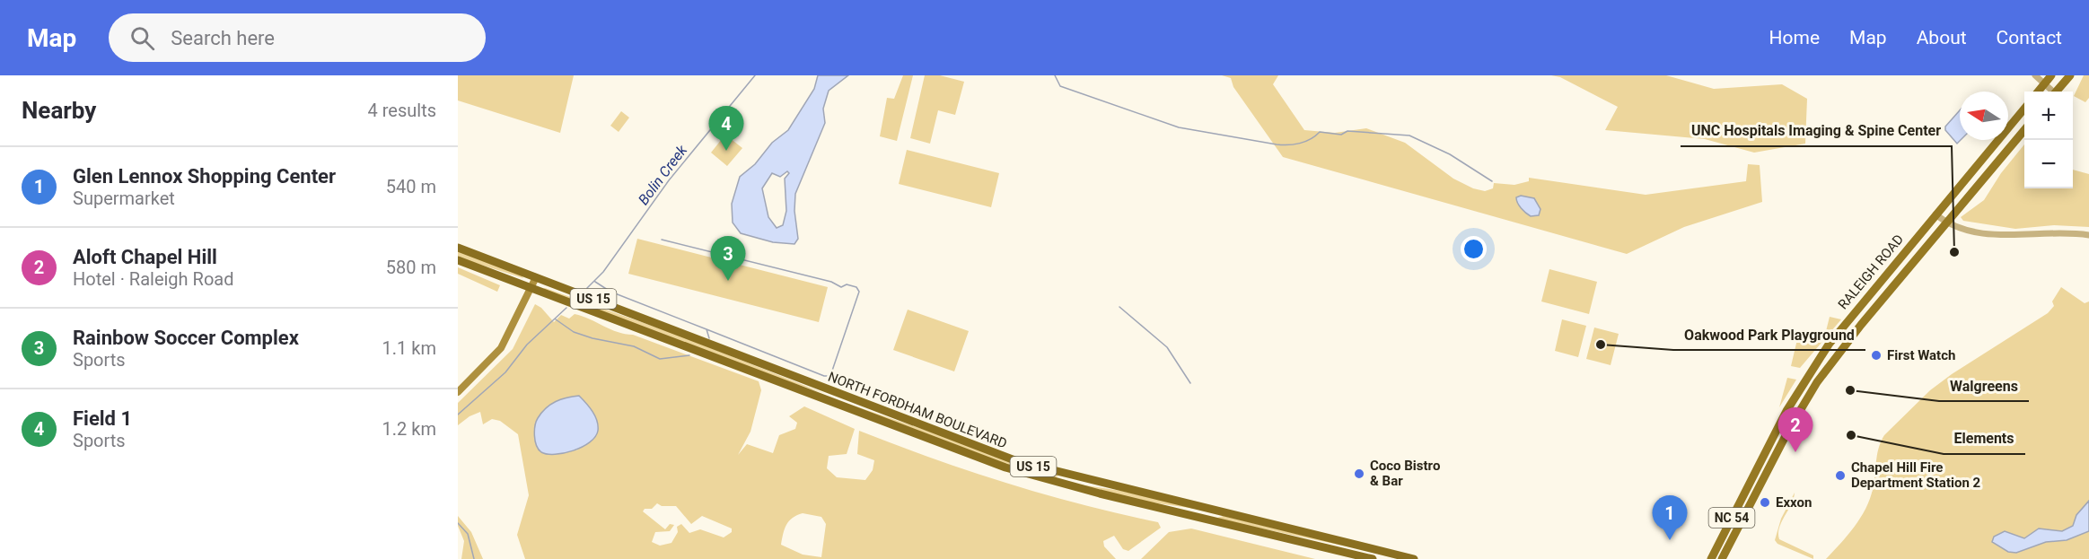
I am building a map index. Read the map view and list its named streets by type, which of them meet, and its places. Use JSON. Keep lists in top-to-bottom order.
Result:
{
  "streets": {
    "highway": ["US 15", "NORTH FORDHAM BOULEVARD"],
    "main road": ["RALEIGH ROAD", "NC 54"]
  },
  "water": ["Bolin Creek"],
  "places": [
    "UNC Hospitals Imaging & Spine Center",
    "Oakwood Park Playground",
    "First Watch",
    "Walgreens",
    "Elements",
    "Coco Bistro & Bar",
    "Chapel Hill Fire Department Station 2",
    "Exxon"
  ],
  "north": "left",
  "page": {
    "header": "Map",
    "search": "Search here",
    "nav": [
      "Home",
      "Map",
      "About",
      "Contact"
    ],
    "heading": ["Nearby", "4 results"],
    "map_buttons": ["+", "−"],
    "pins": [
      "4",
      "3",
      "2",
      "1"
    ],
    "list": [
      {
        "mark": "1",
        "name": "Glen Lennox Shopping Center",
        "note": "Supermarket",
        "value": "540 m"
      },
      {
        "mark": "2",
        "name": "Aloft Chapel Hill",
        "note": "Hotel · Raleigh Road",
        "value": "580 m"
      },
      {
        "mark": "3",
        "name": "Rainbow Soccer Complex",
        "note": "Sports",
        "value": "1.1 km"
      },
      {
        "mark": "4",
        "name": "Field 1",
        "note": "Sports",
        "value": "1.2 km"
      }
    ]
  }
}
